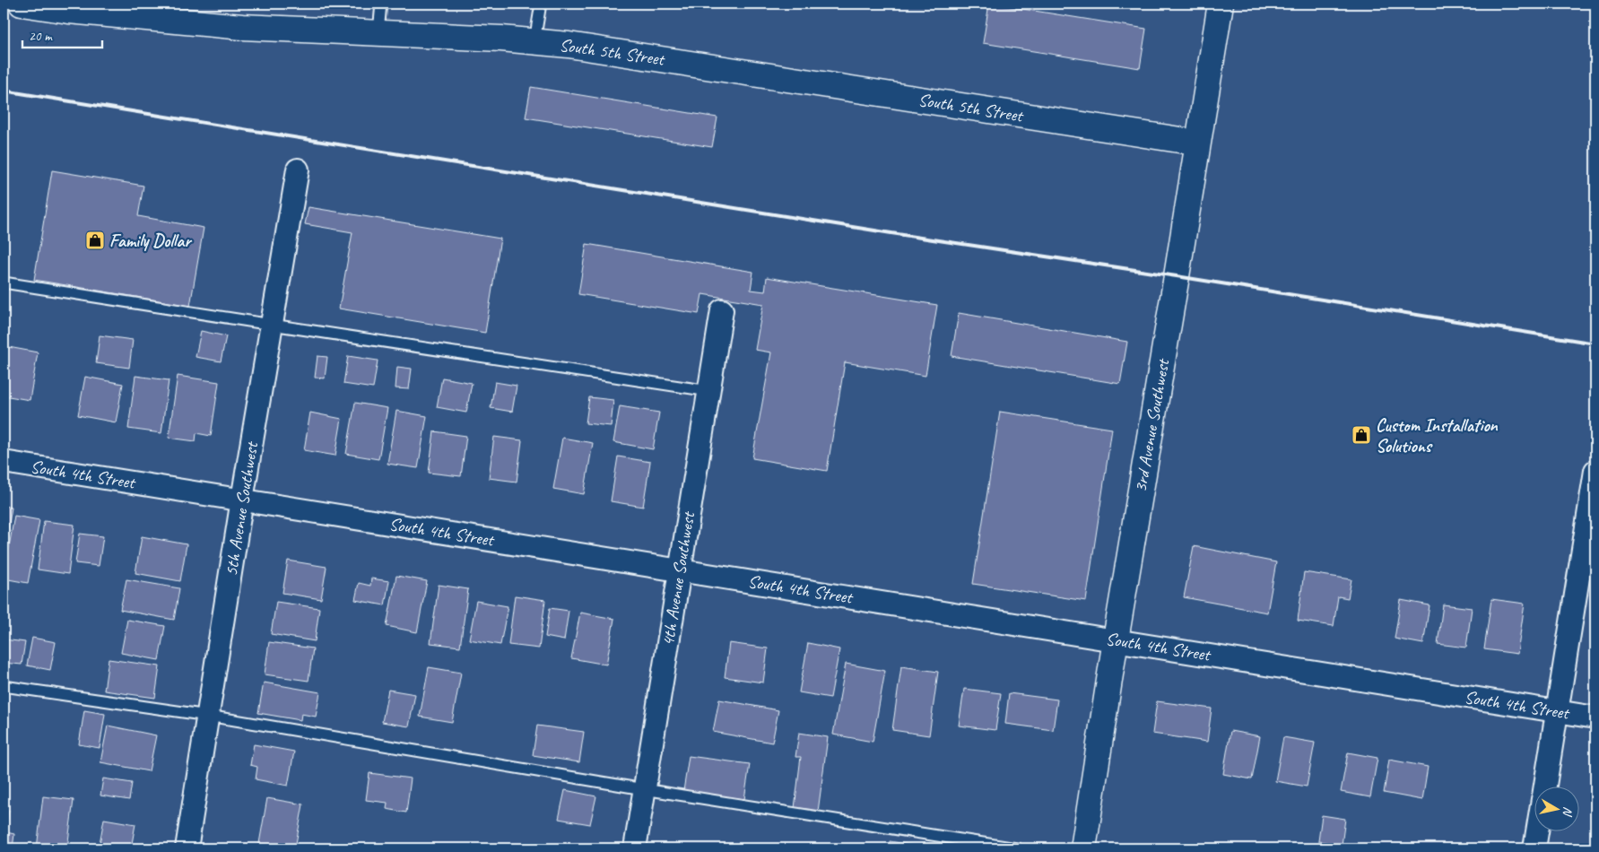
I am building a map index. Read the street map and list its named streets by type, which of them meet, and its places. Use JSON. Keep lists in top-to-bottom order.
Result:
{
  "streets": {
    "street": [
      "South 5th Street",
      "3rd Avenue Southwest",
      "South 4th Street",
      "5th Avenue Southwest",
      "4th Avenue Southwest"
    ]
  },
  "crossings": [
    ["South 5th Street", "3rd Avenue Southwest"],
    ["3rd Avenue Southwest", "South 4th Street"],
    ["South 4th Street", "5th Avenue Southwest"],
    ["South 4th Street", "4th Avenue Southwest"]
  ],
  "places": {
    "shop": ["Family Dollar", "Custom Installation Solutions"]
  },
  "scale_bar": "20 m",
  "north": "right"
}
